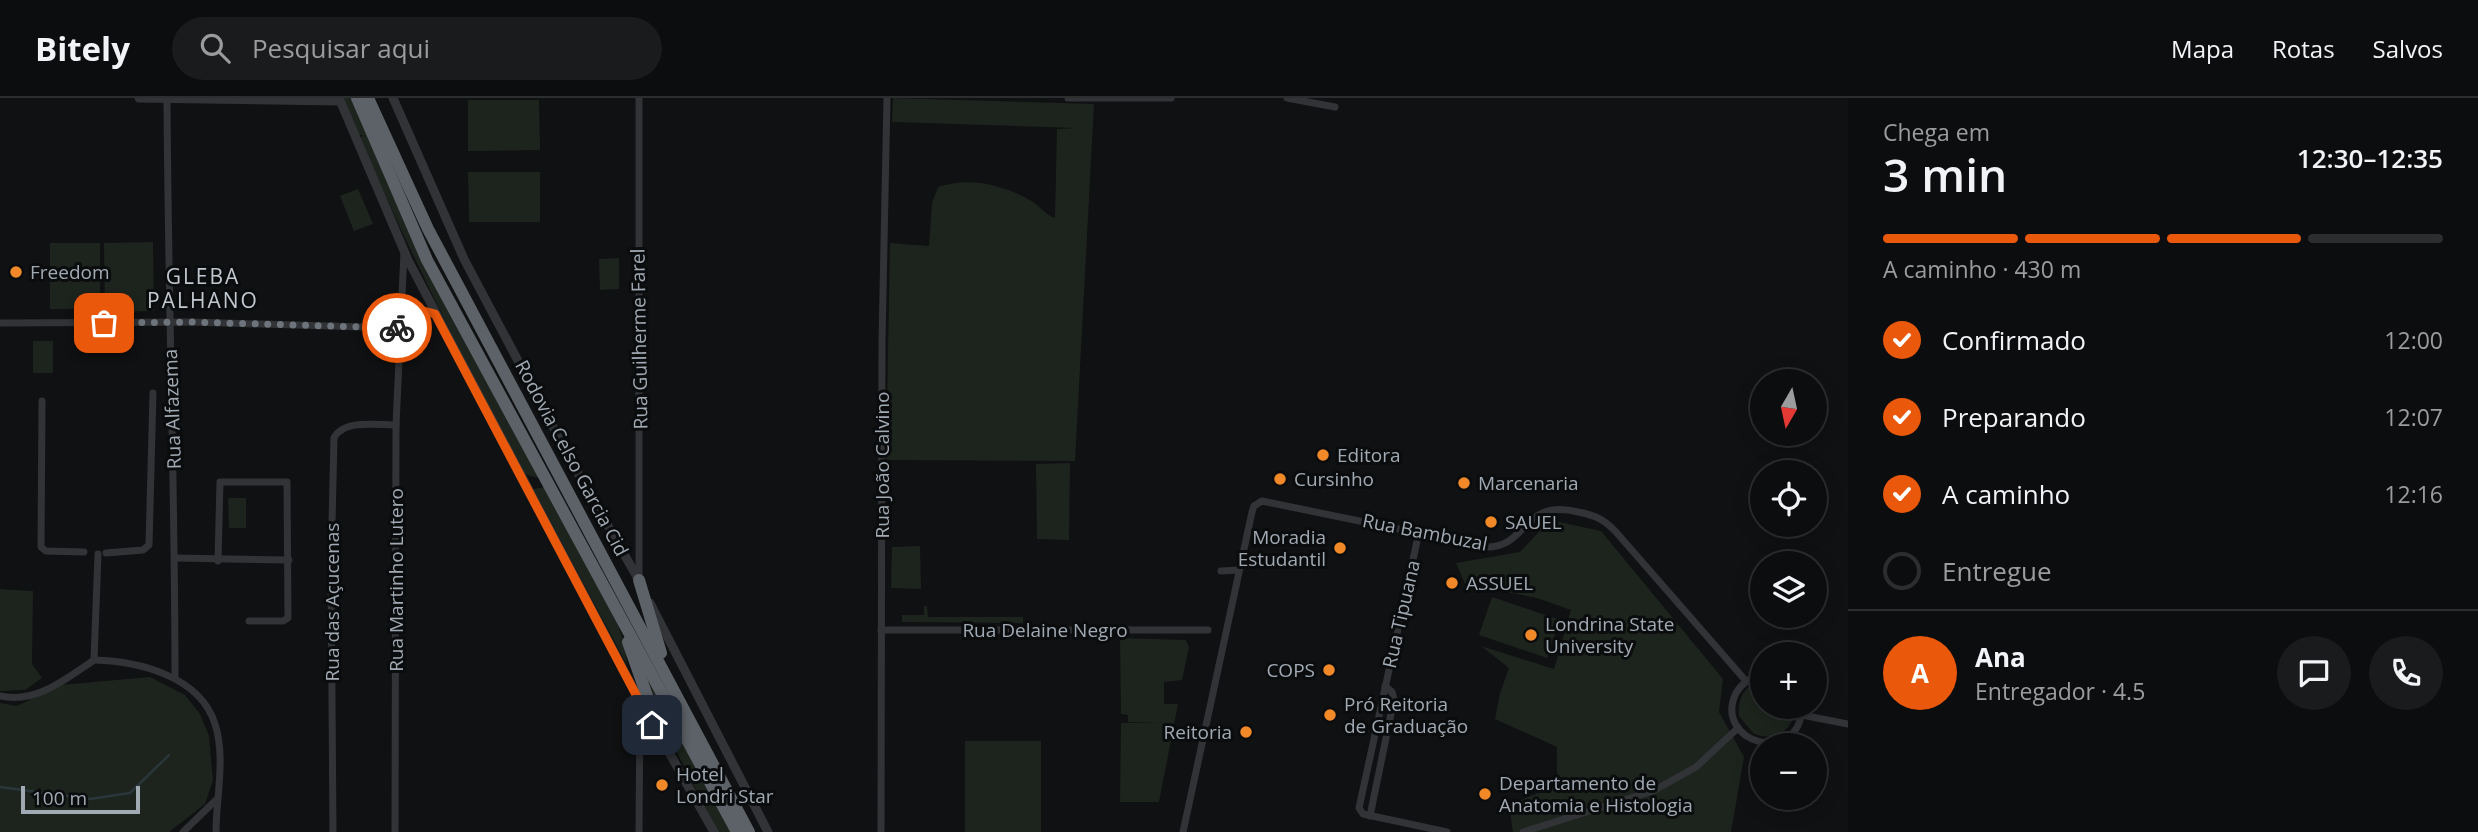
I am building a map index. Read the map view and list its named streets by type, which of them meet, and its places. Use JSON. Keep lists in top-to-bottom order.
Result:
{
  "streets": {
    "highway": ["Rodovia Celso Garcia Cid"],
    "street": [
      "Rua Guilherme Farel",
      "Rua Alfazema",
      "Rua João Calvino",
      "Rua Bambuzal",
      "Rua Martinho Lutero",
      "Rua das Açucenas",
      "Rua Tipuana",
      "Rua Delaine Negro"
    ]
  },
  "crossings": [
    ["Rua Guilherme Farel", "Rodovia Celso Garcia Cid"],
    ["Rua João Calvino", "Rua Delaine Negro"],
    ["Rua Bambuzal", "Rua Tipuana"],
    ["Rua Martinho Lutero", "Rua das Açucenas"]
  ],
  "districts": ["GLEBA PALHANO"],
  "places": [
    "Freedom",
    "Editora",
    "Cursinho",
    "Marcenaria",
    "SAUEL",
    "Moradia Estudantil",
    "ASSUEL",
    "Londrina State University",
    "COPS",
    "Pró Reitoria de Graduação",
    "Reitoria",
    "Hotel Londri Star",
    "Departamento de Anatomia e Histologia"
  ],
  "scale_bar": "100 m",
  "north": "bottom",
  "page": {
    "header": "Bitely",
    "search": "Pesquisar aqui",
    "nav": ["Mapa", "Rotas", "Salvos"],
    "heading": ["3 min", "Chega em", "12:30–12:35"],
    "panel": ["Ana", "Entregador · 4.5"],
    "bar": "A caminho · 430 m",
    "list": [
      ["Confirmado", "12:00"],
      ["Preparando", "12:07"],
      ["A caminho", "12:16"],
      "Entregue"
    ],
    "map_buttons": ["+", "−"],
    "round": "A",
    "scale": "100 m"
  }
}
